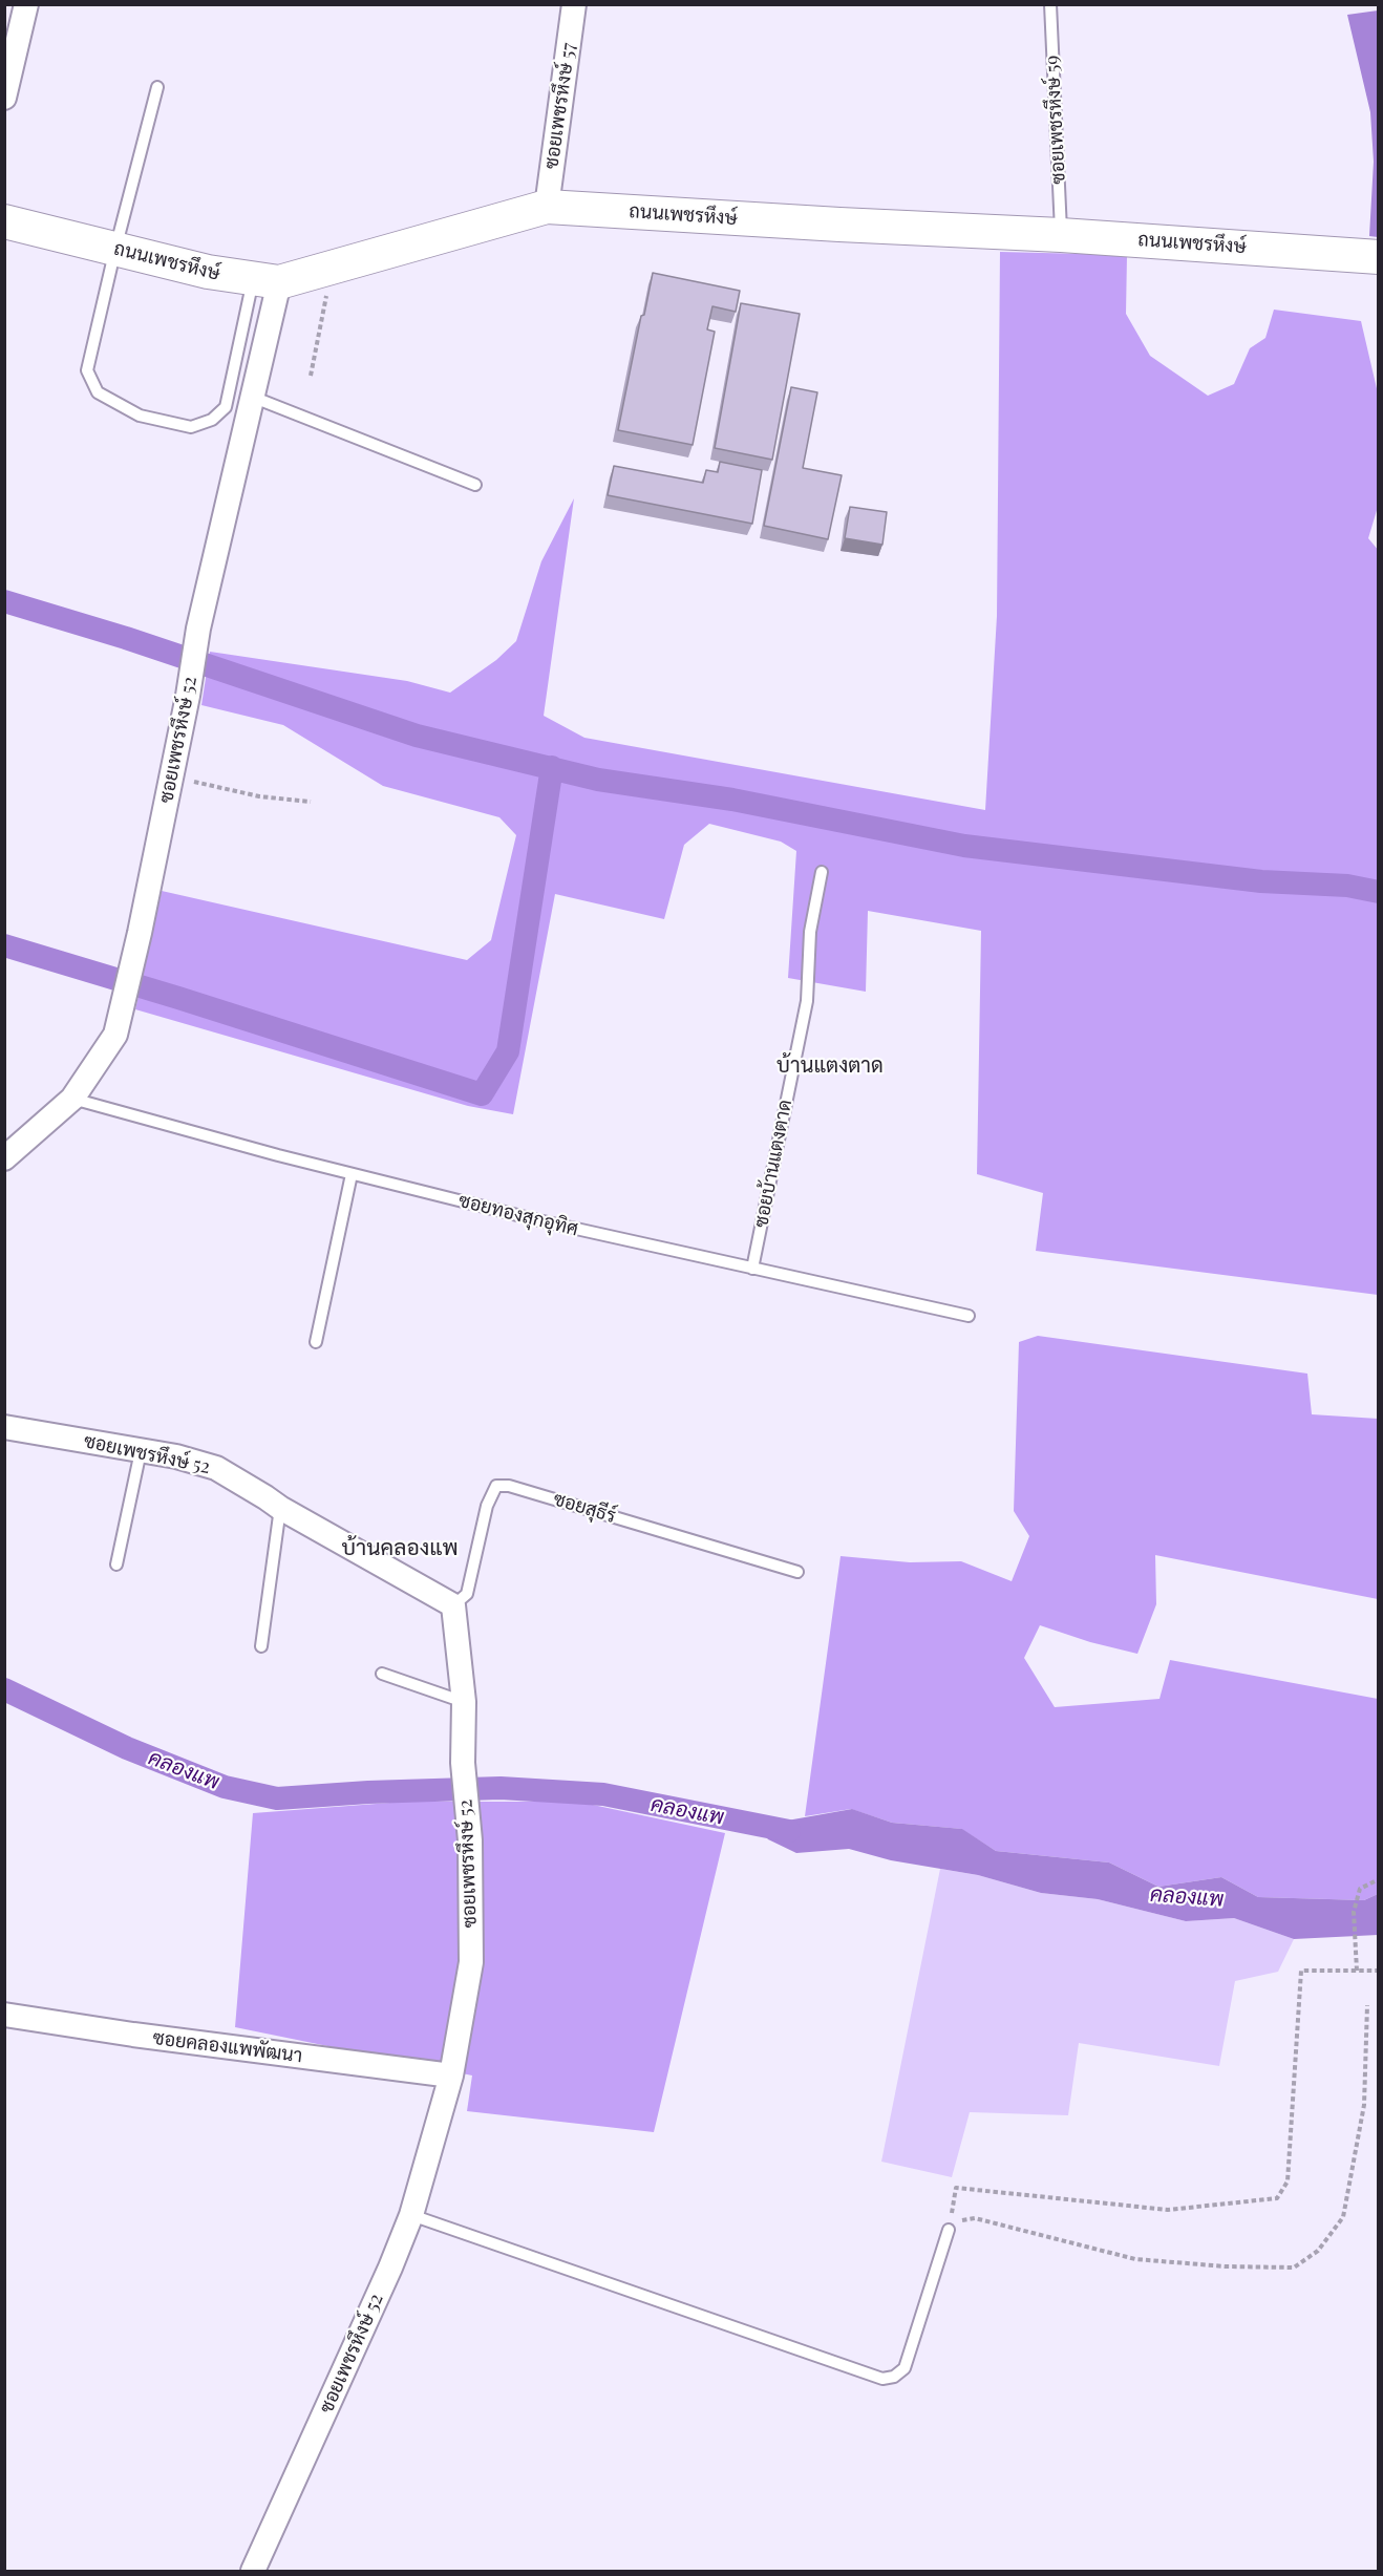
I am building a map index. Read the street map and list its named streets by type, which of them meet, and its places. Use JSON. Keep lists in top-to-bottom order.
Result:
{
  "streets": {
    "main road": ["ถนนเพชรหึงษ์"],
    "street": ["ซอยเพชรหึงษ์ 57", "ซอยเพชรหึงษ์ 52", "ซอยคลองแพพัฒนา"],
    "lane": [
      "ซอยเพชรหึงษ์ 59",
      "ซอยบ้านแตงตาด",
      "ซอยทองสุกอุทิศ",
      "ซอยสุธีร์"
    ]
  },
  "crossings": [
    ["ซอยเพชรหึงษ์ 57", "ถนนเพชรหึงษ์"],
    ["ซอยเพชรหึงษ์ 59", "ถนนเพชรหึงษ์"],
    ["ถนนเพชรหึงษ์", "ซอยเพชรหึงษ์ 52"],
    ["ซอยเพชรหึงษ์ 52", "ซอยทองสุกอุทิศ"],
    ["ซอยเพชรหึงษ์ 52", "ซอยสุธีร์"],
    ["ซอยเพชรหึงษ์ 52", "ซอยคลองแพพัฒนา"],
    ["ซอยบ้านแตงตาด", "ซอยทองสุกอุทิศ"]
  ],
  "districts": ["บ้านแตงตาด", "บ้านคลองแพ"],
  "water": ["คลองแพ"]
}
